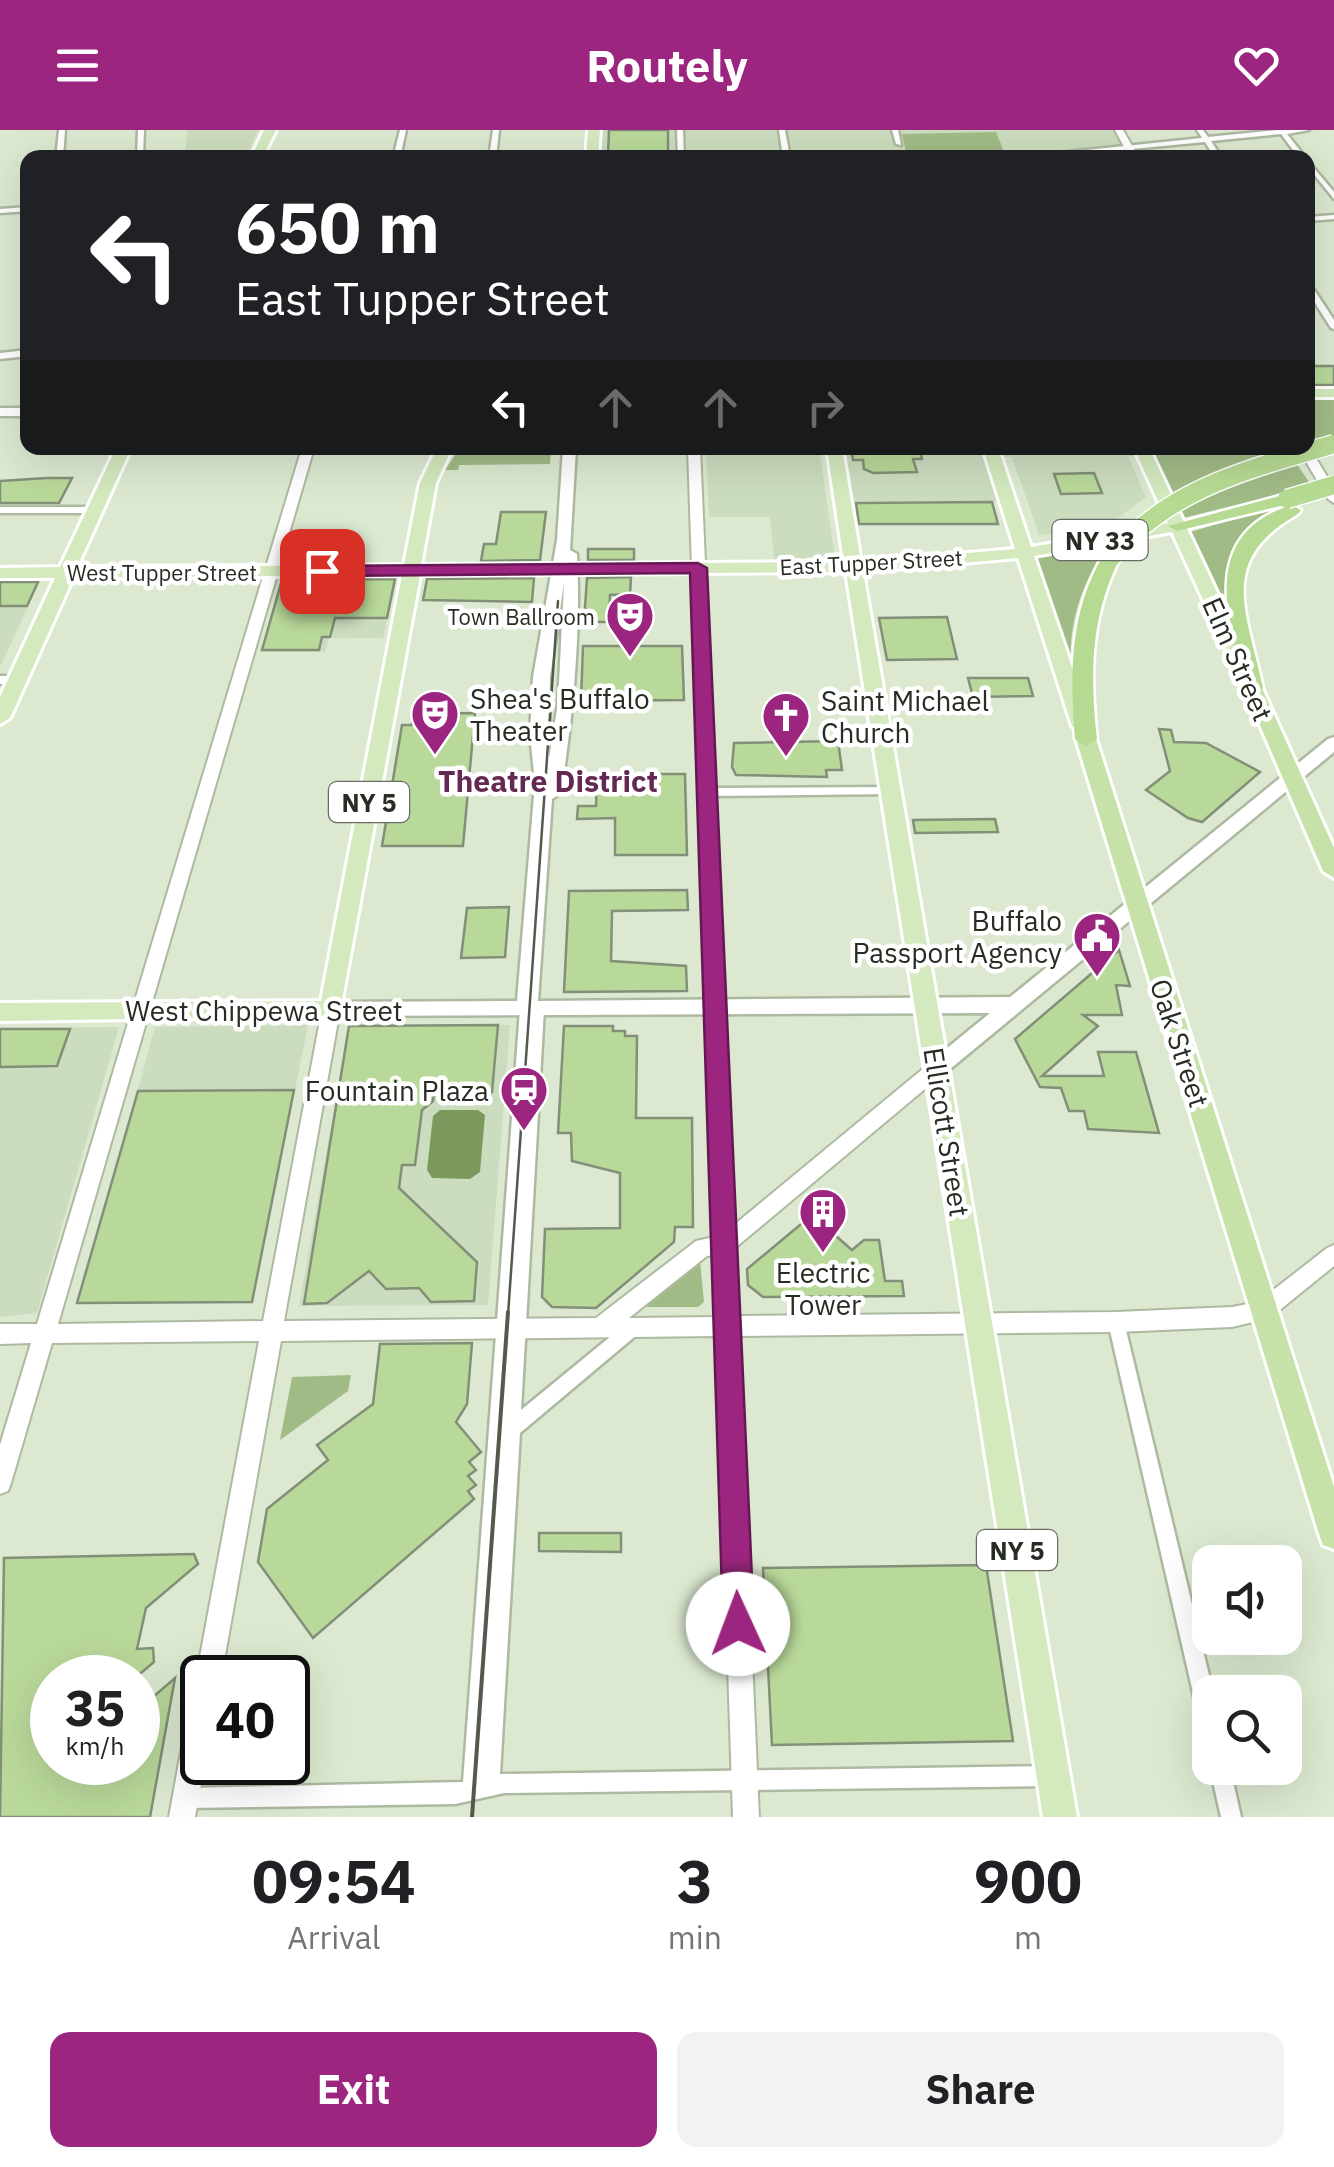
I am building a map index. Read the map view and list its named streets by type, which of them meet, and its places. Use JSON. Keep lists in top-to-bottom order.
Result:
{
  "streets": {
    "highway": ["NY 33", "Elm Street", "Oak Street"],
    "main road": [
      "East Tupper Street",
      "West Tupper Street",
      "NY 5",
      "West Chippewa Street",
      "Ellicott Street"
    ]
  },
  "crossings": [
    ["NY 33", "East Tupper Street"],
    ["NY 33", "Elm Street"],
    ["East Tupper Street", "West Tupper Street"],
    ["East Tupper Street", "Elm Street"],
    ["East Tupper Street", "Oak Street"],
    ["East Tupper Street", "Ellicott Street"],
    ["West Tupper Street", "NY 5"],
    ["NY 5", "West Chippewa Street"],
    ["West Chippewa Street", "Ellicott Street"]
  ],
  "districts": ["Theatre District"],
  "places": {
    "theatre": ["Town Ballroom", "Shea's Buffalo Theater"],
    "church": ["Saint Michael Church"],
    "public building": ["Buffalo Passport Agency"],
    "station": ["Fountain Plaza"],
    "building": ["Electric Tower"]
  },
  "page": {
    "header": "Routely",
    "turn": ["650 m", "East Tupper Street"],
    "speed": "35 km/h",
    "limit": "40",
    "eta": [
      "09:54",
      "Arrival",
      "3",
      "min",
      "900",
      "m"
    ],
    "buttons": ["Exit", "Share"]
  }
}
